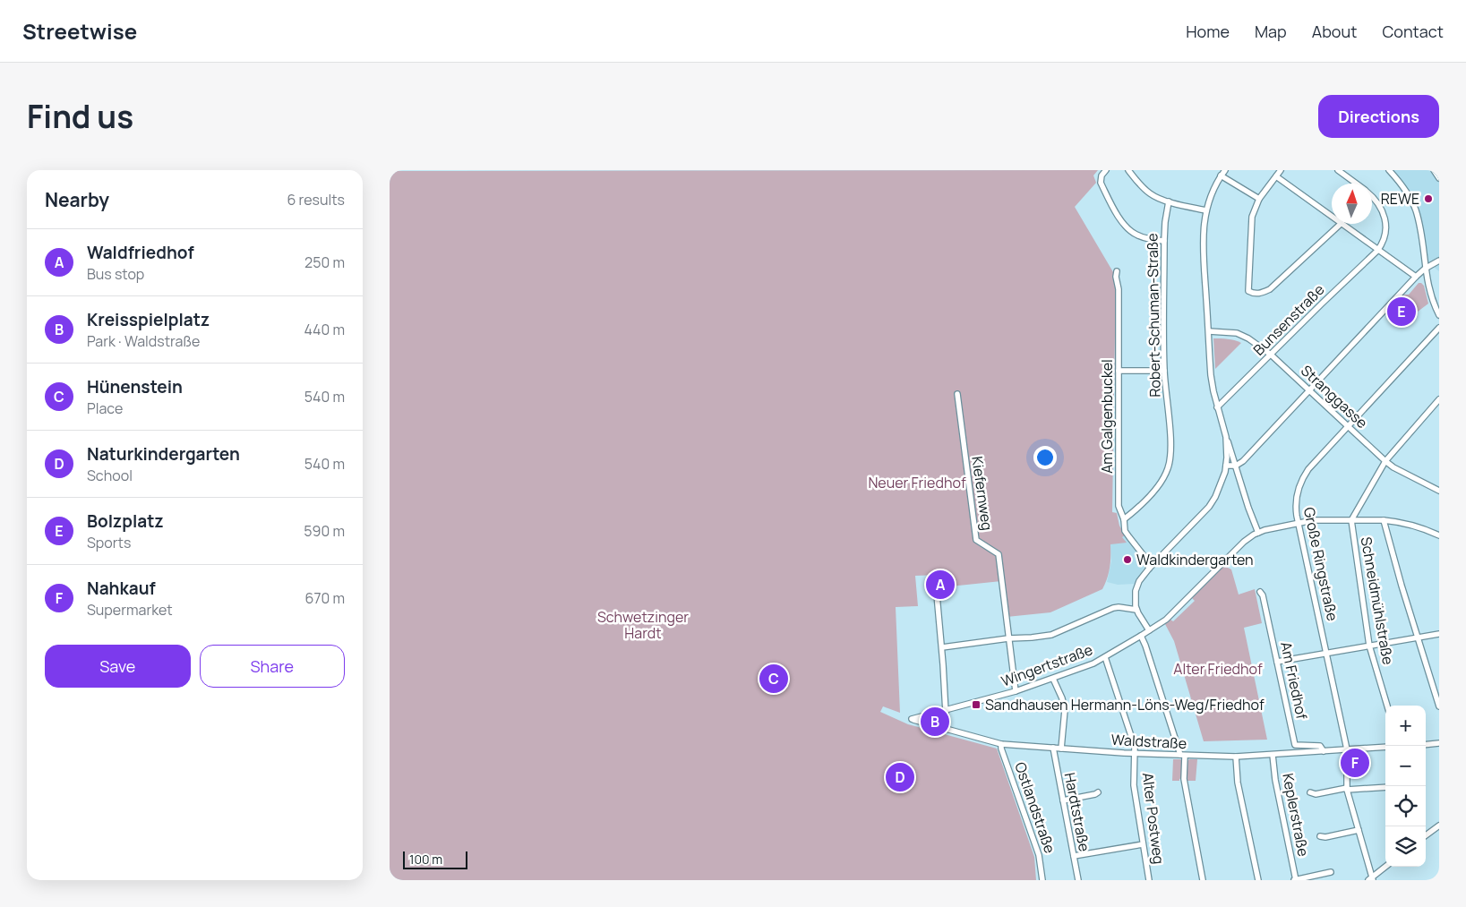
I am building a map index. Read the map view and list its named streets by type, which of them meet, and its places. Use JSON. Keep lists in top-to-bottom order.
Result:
{
  "streets": {
    "street": [
      "Robert-Schuman-Straße",
      "Bunsenstraße",
      "Stranggasse",
      "Am Galgenbuckel",
      "Kiefernweg",
      "Große Ringstraße",
      "Schneidmühlstraße",
      "Wingertstraße",
      "Am Friedhof",
      "Waldstraße",
      "Ostlandstraße",
      "Hardtstraße",
      "Keplerstraße",
      "Alter Postweg"
    ]
  },
  "crossings": [
    ["Robert-Schuman-Straße", "Am Galgenbuckel"],
    ["Bunsenstraße", "Stranggasse"],
    ["Stranggasse", "Große Ringstraße"],
    ["Kiefernweg", "Wingertstraße"],
    ["Große Ringstraße", "Wingertstraße"],
    ["Große Ringstraße", "Waldstraße"],
    ["Schneidmühlstraße", "Wingertstraße"],
    ["Wingertstraße", "Waldstraße"],
    ["Wingertstraße", "Alter Postweg"],
    ["Am Friedhof", "Waldstraße"],
    ["Waldstraße", "Ostlandstraße"],
    ["Waldstraße", "Hardtstraße"],
    ["Waldstraße", "Keplerstraße"],
    ["Waldstraße", "Alter Postweg"]
  ],
  "parks": ["Neuer Friedhof", "Schwetzinger Hardt", "Alter Friedhof"],
  "places": {
    "other": ["REWE", "Waldkindergarten"],
    "transit": ["Sandhausen Hermann-Löns-Weg/Friedhof"]
  },
  "scale_bar": "100 m",
  "north": "top",
  "page": {
    "header": "Streetwise",
    "nav": [
      "Home",
      "Map",
      "About",
      "Contact"
    ],
    "title": "Find us",
    "buttons": [
      "Directions",
      ["Save", "Share"]
    ],
    "heading": ["Nearby", "6 results"],
    "list": [
      {
        "mark": "A",
        "name": "Waldfriedhof",
        "note": "Bus stop",
        "value": "250 m"
      },
      {
        "mark": "B",
        "name": "Kreisspielplatz",
        "note": "Park · Waldstraße",
        "value": "440 m"
      },
      {
        "mark": "C",
        "name": "Hünenstein",
        "note": "Place",
        "value": "540 m"
      },
      {
        "mark": "D",
        "name": "Naturkindergarten",
        "note": "School",
        "value": "540 m"
      },
      {
        "mark": "E",
        "name": "Bolzplatz",
        "note": "Sports",
        "value": "590 m"
      },
      {
        "mark": "F",
        "name": "Nahkauf",
        "note": "Supermarket",
        "value": "670 m"
      }
    ],
    "pins": [
      "E",
      "A",
      "C",
      "B",
      "F",
      "D"
    ],
    "map_buttons": ["+", "−"],
    "scale": "100 m"
  }
}
